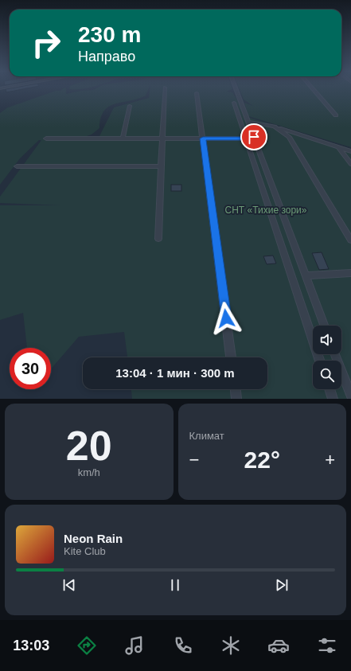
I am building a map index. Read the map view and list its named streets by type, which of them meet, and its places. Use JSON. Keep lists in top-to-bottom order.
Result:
{
  "parks": ["СНТ «Тихие зори»"],
  "page": {
    "turn": ["230 m", "Направо"],
    "limit": "30",
    "trip": "13:04 · 1 мин · 300 m",
    "tile": [
      ["20", "km/h"],
      "Климат"
    ],
    "heat": ["−", "22°", "+"],
    "song": ["Neon Rain", "Kite Club"],
    "tabs": "13:03"
  }
}
